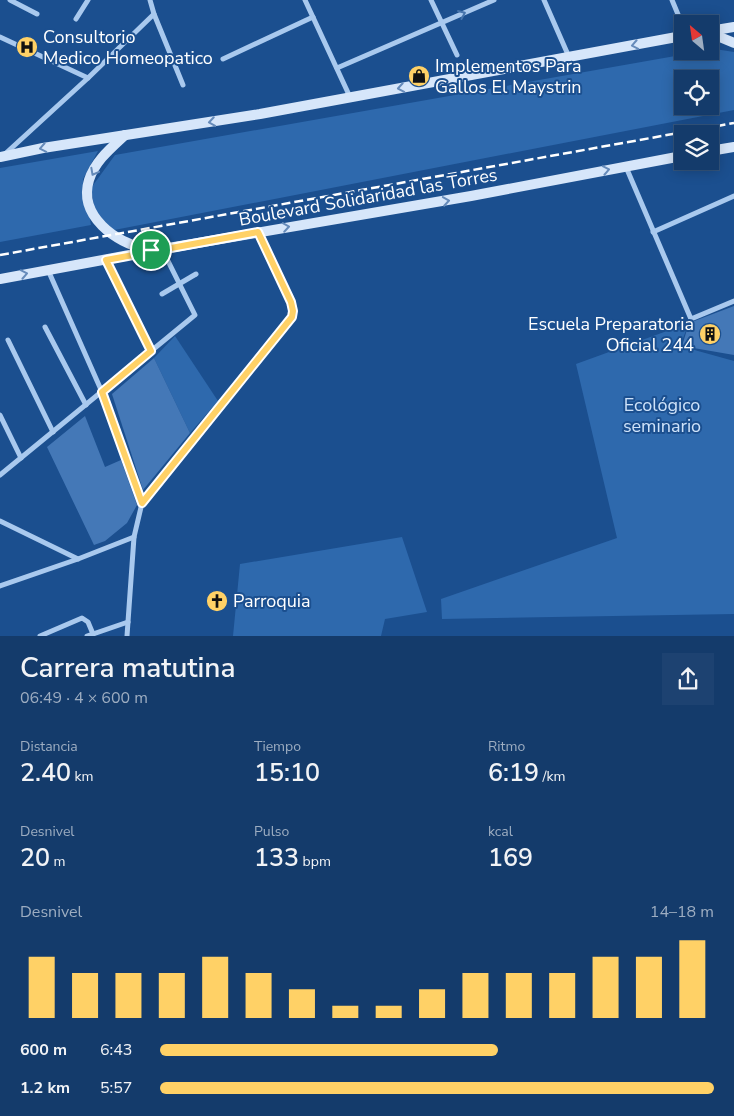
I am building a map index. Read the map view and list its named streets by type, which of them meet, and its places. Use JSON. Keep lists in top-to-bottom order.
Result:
{
  "streets": {
    "main road": ["Boulevard Solidaridad las Torres"]
  },
  "one_way": ["Boulevard Solidaridad las Torres"],
  "parks": ["Ecológico seminario"],
  "places": {
    "hospital": ["Consultorio Medico Homeopatico"],
    "shop": ["Implementos Para Gallos El Maystrin"],
    "building": ["Escuela Preparatoria Oficial 244"],
    "church": ["Parroquia"]
  },
  "north": "top left",
  "page": {
    "heading": ["Carrera matutina", "06:49 · 4 × 600 m"],
    "stats": [
      ["Distancia", "2.40 km"],
      ["Tiempo", "15:10"],
      ["Ritmo", "6:19 /km"],
      ["Desnivel", "20 m"],
      ["Pulso", "133 bpm"],
      ["kcal", "169"]
    ],
    "chart": ["Desnivel", "14–18 m"],
    "list": [
      {
        "name": "600 m",
        "note": "6:43"
      },
      {
        "name": "1.2 km",
        "note": "5:57"
      }
    ]
  }
}
